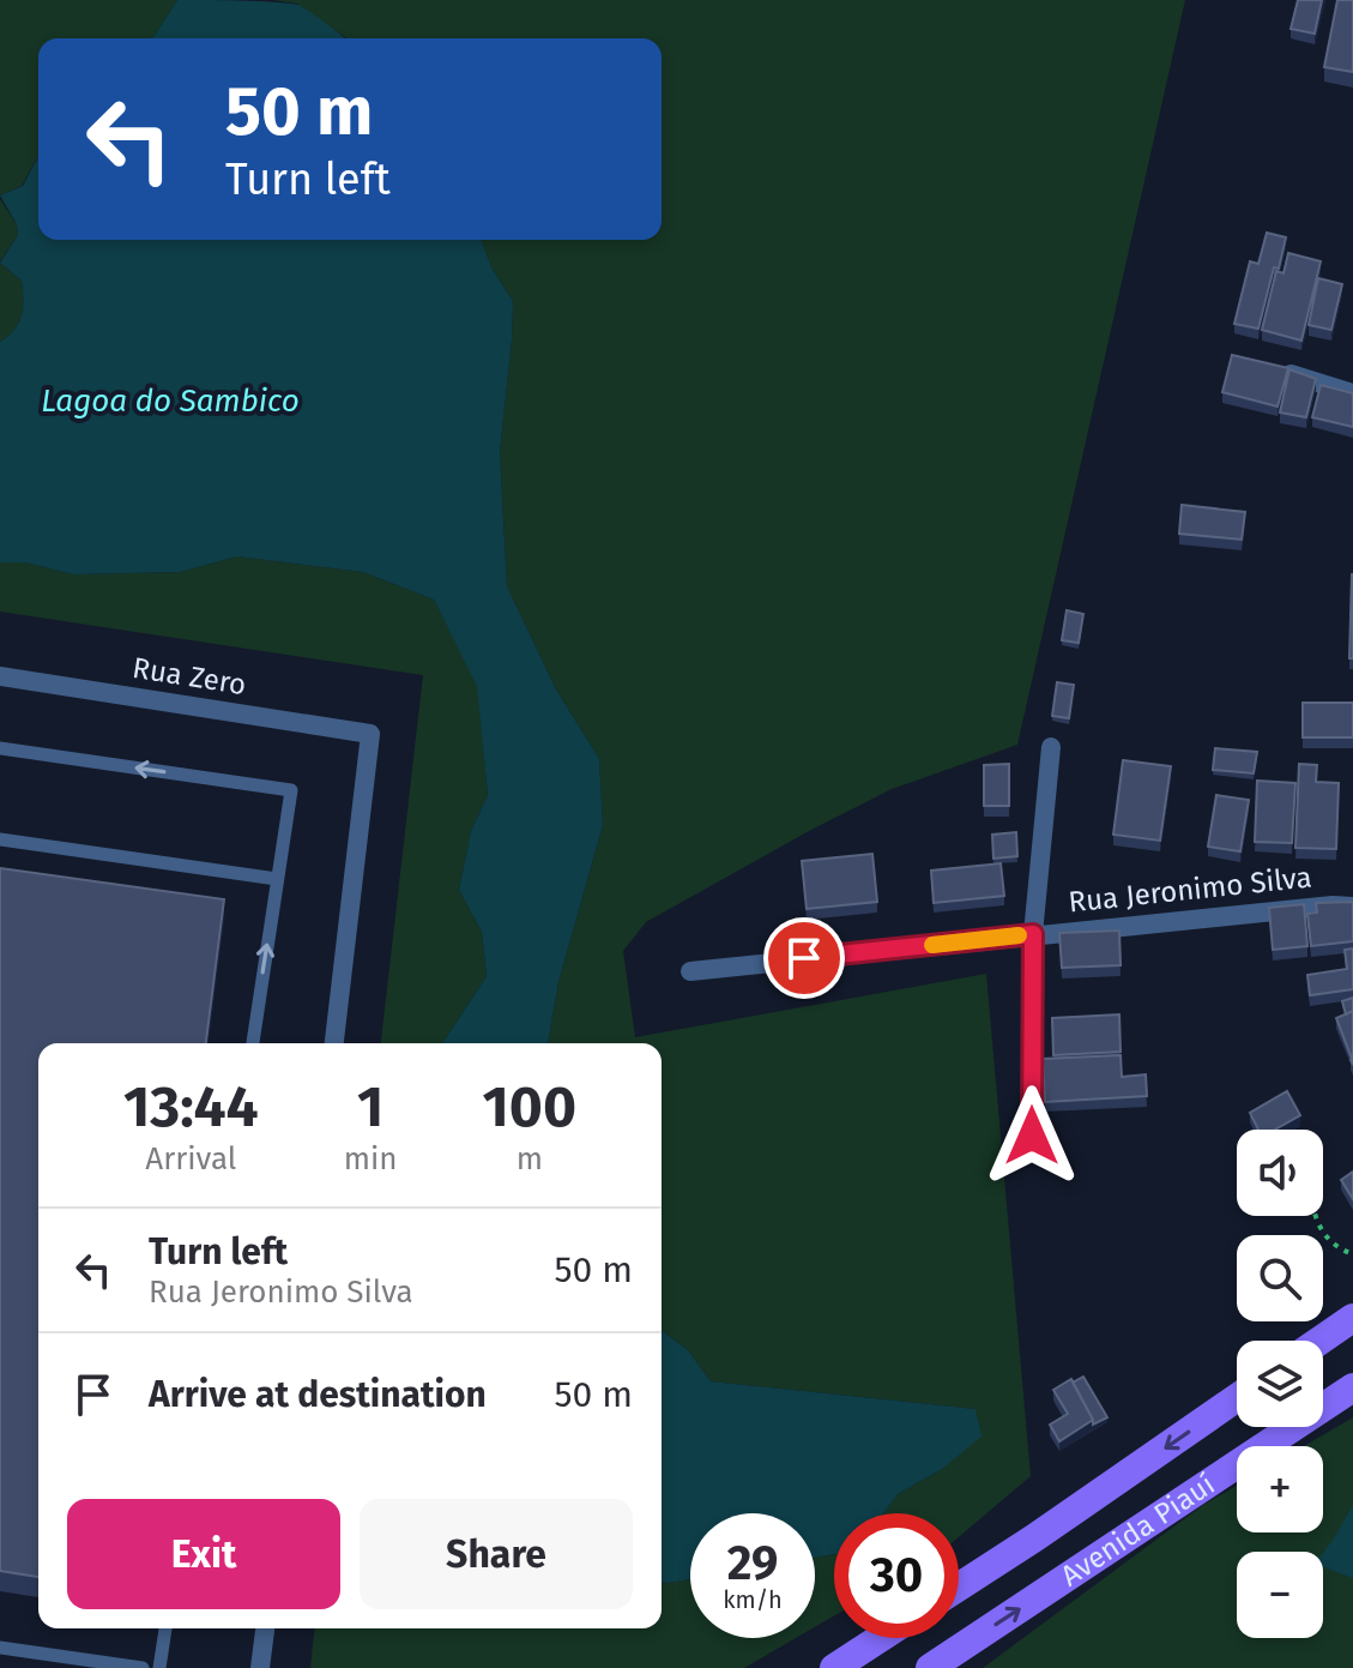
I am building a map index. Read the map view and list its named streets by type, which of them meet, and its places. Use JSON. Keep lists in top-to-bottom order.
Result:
{
  "streets": {
    "main road": ["Avenida Piauí"],
    "street": ["Rua Zero", "Rua Jeronimo Silva"]
  },
  "water": ["Lagoa do Sambico"],
  "page": {
    "turn": ["50 m", "Turn left"],
    "eta": [
      "13:44",
      "Arrival",
      "1",
      "min",
      "100",
      "m"
    ],
    "map_buttons": ["+", "−"],
    "list": [
      {
        "name": "Turn left",
        "note": "Rua Jeronimo Silva",
        "value": "50 m"
      },
      {
        "name": "Arrive at destination",
        "value": "50 m"
      }
    ],
    "buttons": ["Exit", "Share"],
    "speed": "29 km/h",
    "limit": "30"
  }
}
